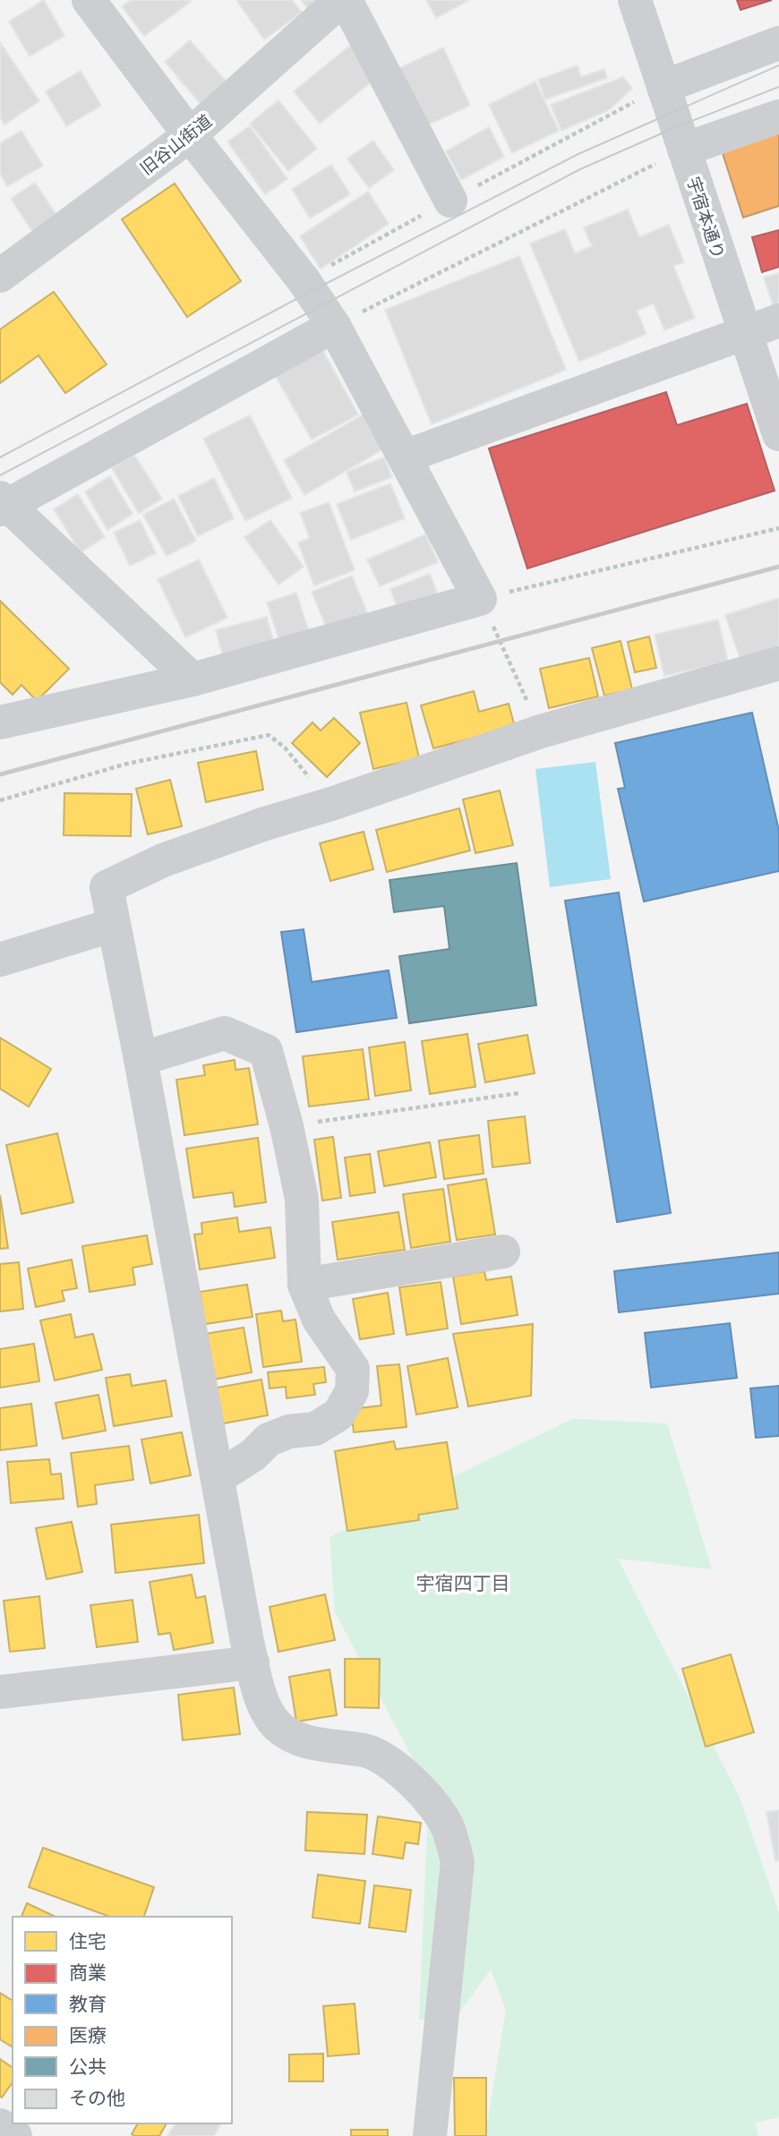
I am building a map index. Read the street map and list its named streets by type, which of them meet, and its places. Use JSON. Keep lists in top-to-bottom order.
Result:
{
  "streets": {
    "street": ["旧谷山街道", "宇宿本通り"]
  },
  "districts": ["宇宿四丁目"],
  "legend": [
    "住宅",
    "商業",
    "教育",
    "医療",
    "公共",
    "その他"
  ]
}
